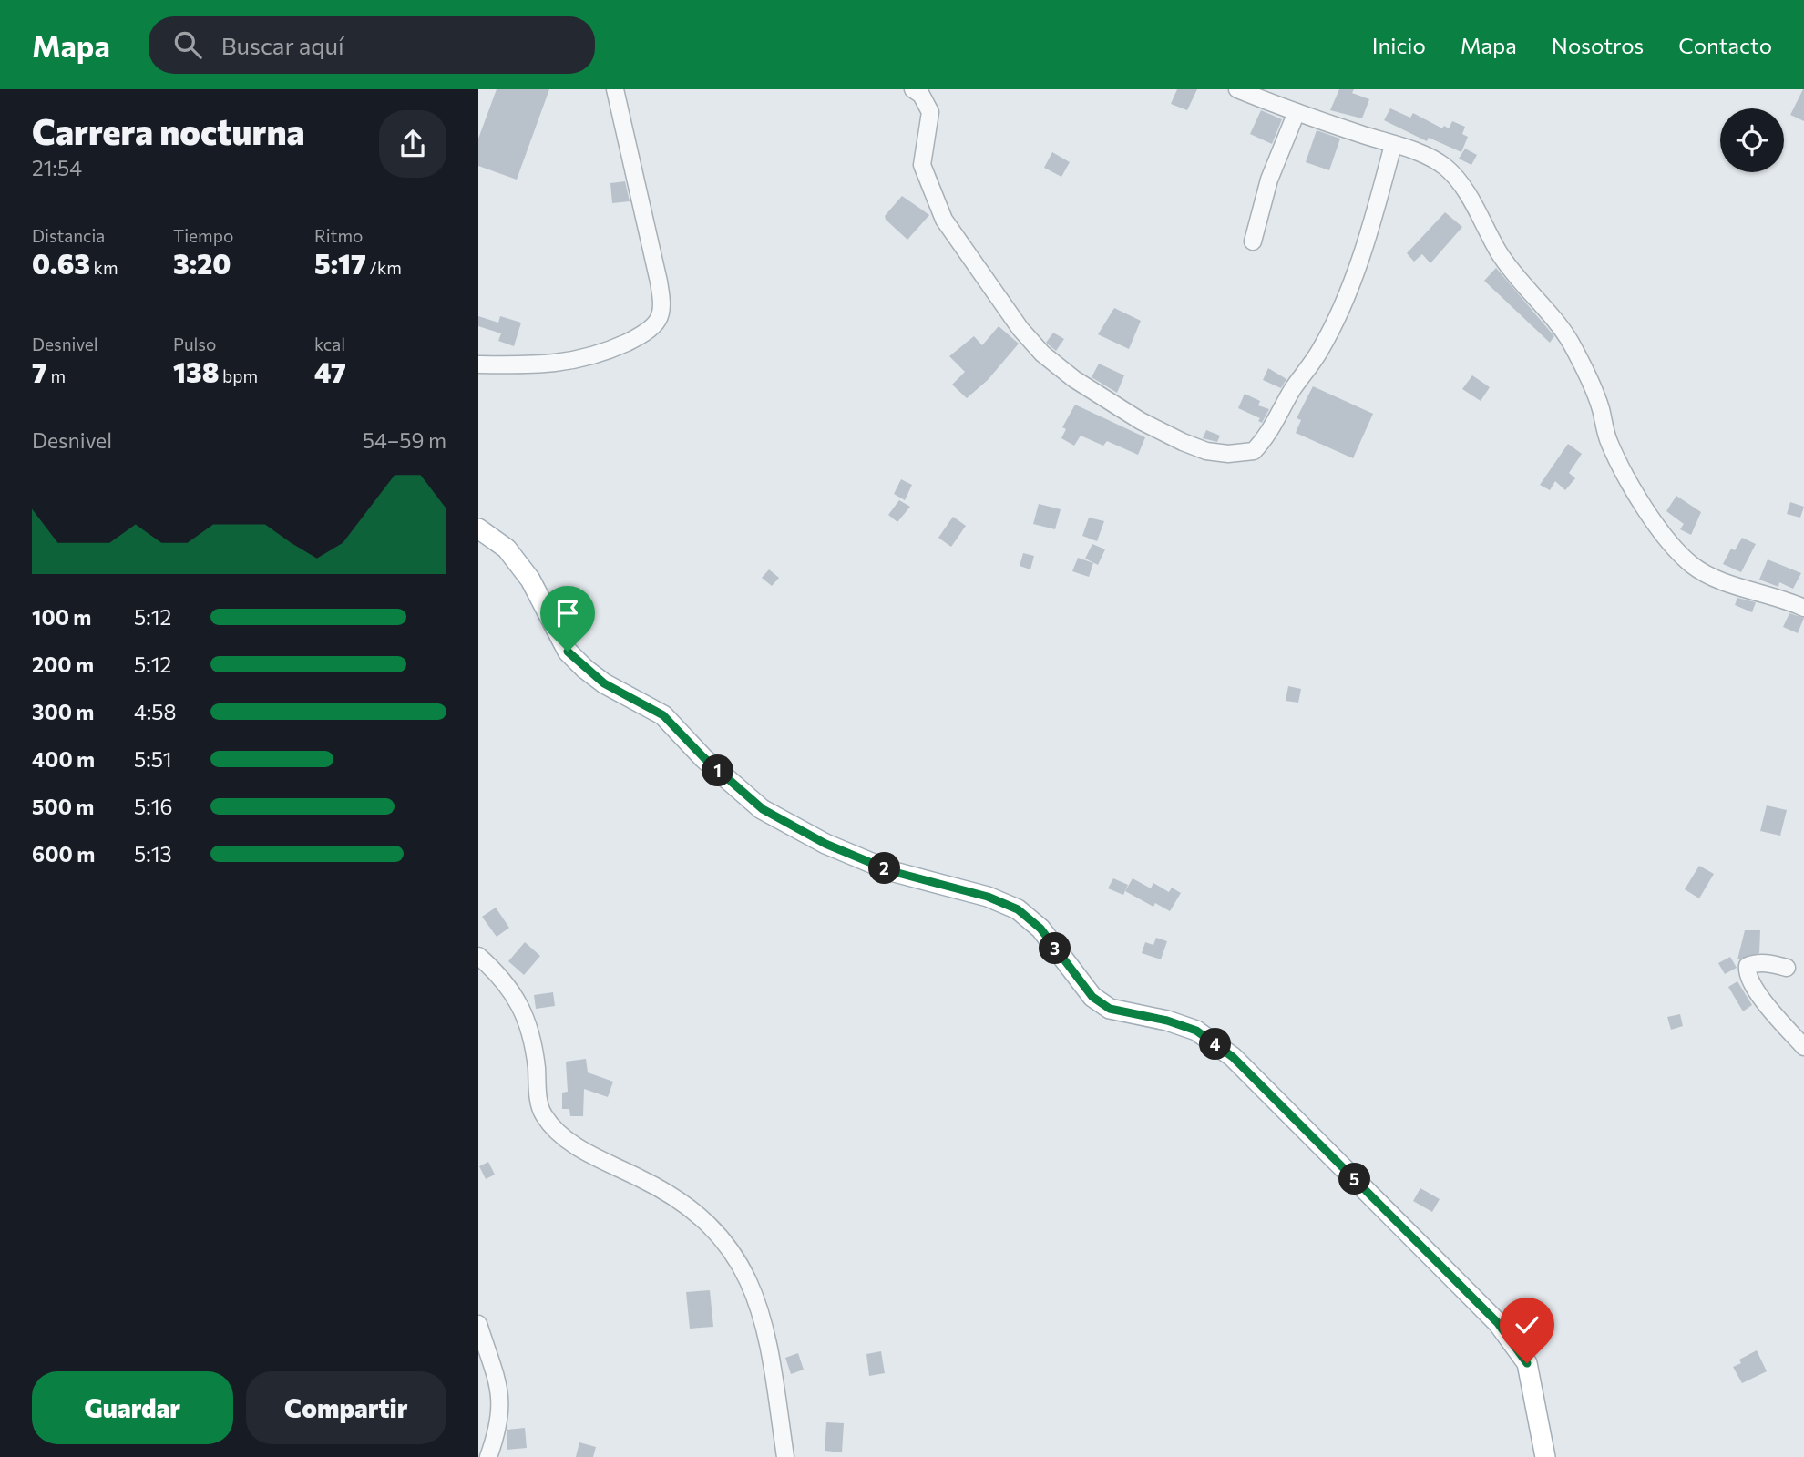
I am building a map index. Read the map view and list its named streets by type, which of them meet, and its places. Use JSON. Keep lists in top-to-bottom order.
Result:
{
  "page": {
    "header": "Mapa",
    "search": "Buscar aquí",
    "nav": [
      "Inicio",
      "Mapa",
      "Nosotros",
      "Contacto"
    ],
    "heading": ["Carrera nocturna", "21:54"],
    "stats": [
      ["Distancia", "0.63 km"],
      ["Tiempo", "3:20"],
      ["Ritmo", "5:17 /km"],
      ["Desnivel", "7 m"],
      ["Pulso", "138 bpm"],
      ["kcal", "47"]
    ],
    "chart": ["Desnivel", "54–59 m"],
    "list": [
      {
        "name": "100 m",
        "note": "5:12"
      },
      {
        "name": "200 m",
        "note": "5:12"
      },
      {
        "name": "300 m",
        "note": "4:58"
      },
      {
        "name": "400 m",
        "note": "5:51"
      },
      {
        "name": "500 m",
        "note": "5:16"
      },
      {
        "name": "600 m",
        "note": "5:13"
      }
    ],
    "pins": [
      "1",
      "2",
      "3",
      "4",
      "5"
    ],
    "buttons": ["Guardar", "Compartir"]
  }
}
